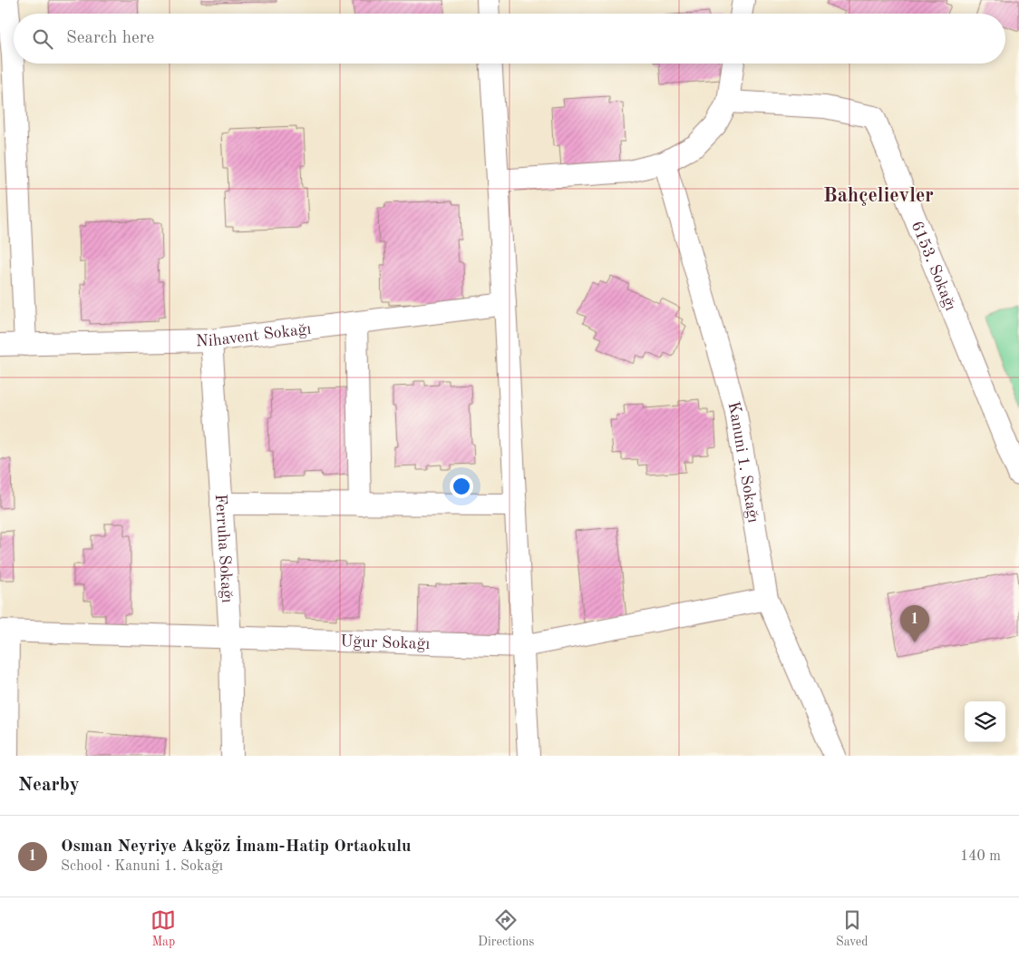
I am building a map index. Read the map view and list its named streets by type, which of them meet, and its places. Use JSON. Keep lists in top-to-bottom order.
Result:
{
  "streets": {
    "street": [
      "6153. Sokağı",
      "Nihavent Sokağı",
      "Kanuni 1. Sokağı",
      "Ferruha Sokağı",
      "Uğur Sokağı"
    ]
  },
  "crossings": [
    ["Nihavent Sokağı", "Ferruha Sokağı"],
    ["Kanuni 1. Sokağı", "Uğur Sokağı"],
    ["Ferruha Sokağı", "Uğur Sokağı"]
  ],
  "districts": ["Bahçelievler"],
  "page": {
    "search": "Search here",
    "pins": "1",
    "heading": "Nearby",
    "list": [
      {
        "mark": "1",
        "name": "Osman Neyriye Akgöz İmam-Hatip Ortaokulu",
        "note": "School · Kanuni 1. Sokağı",
        "value": "140 m"
      }
    ],
    "nav": ["Map", "Directions", "Saved"]
  }
}
